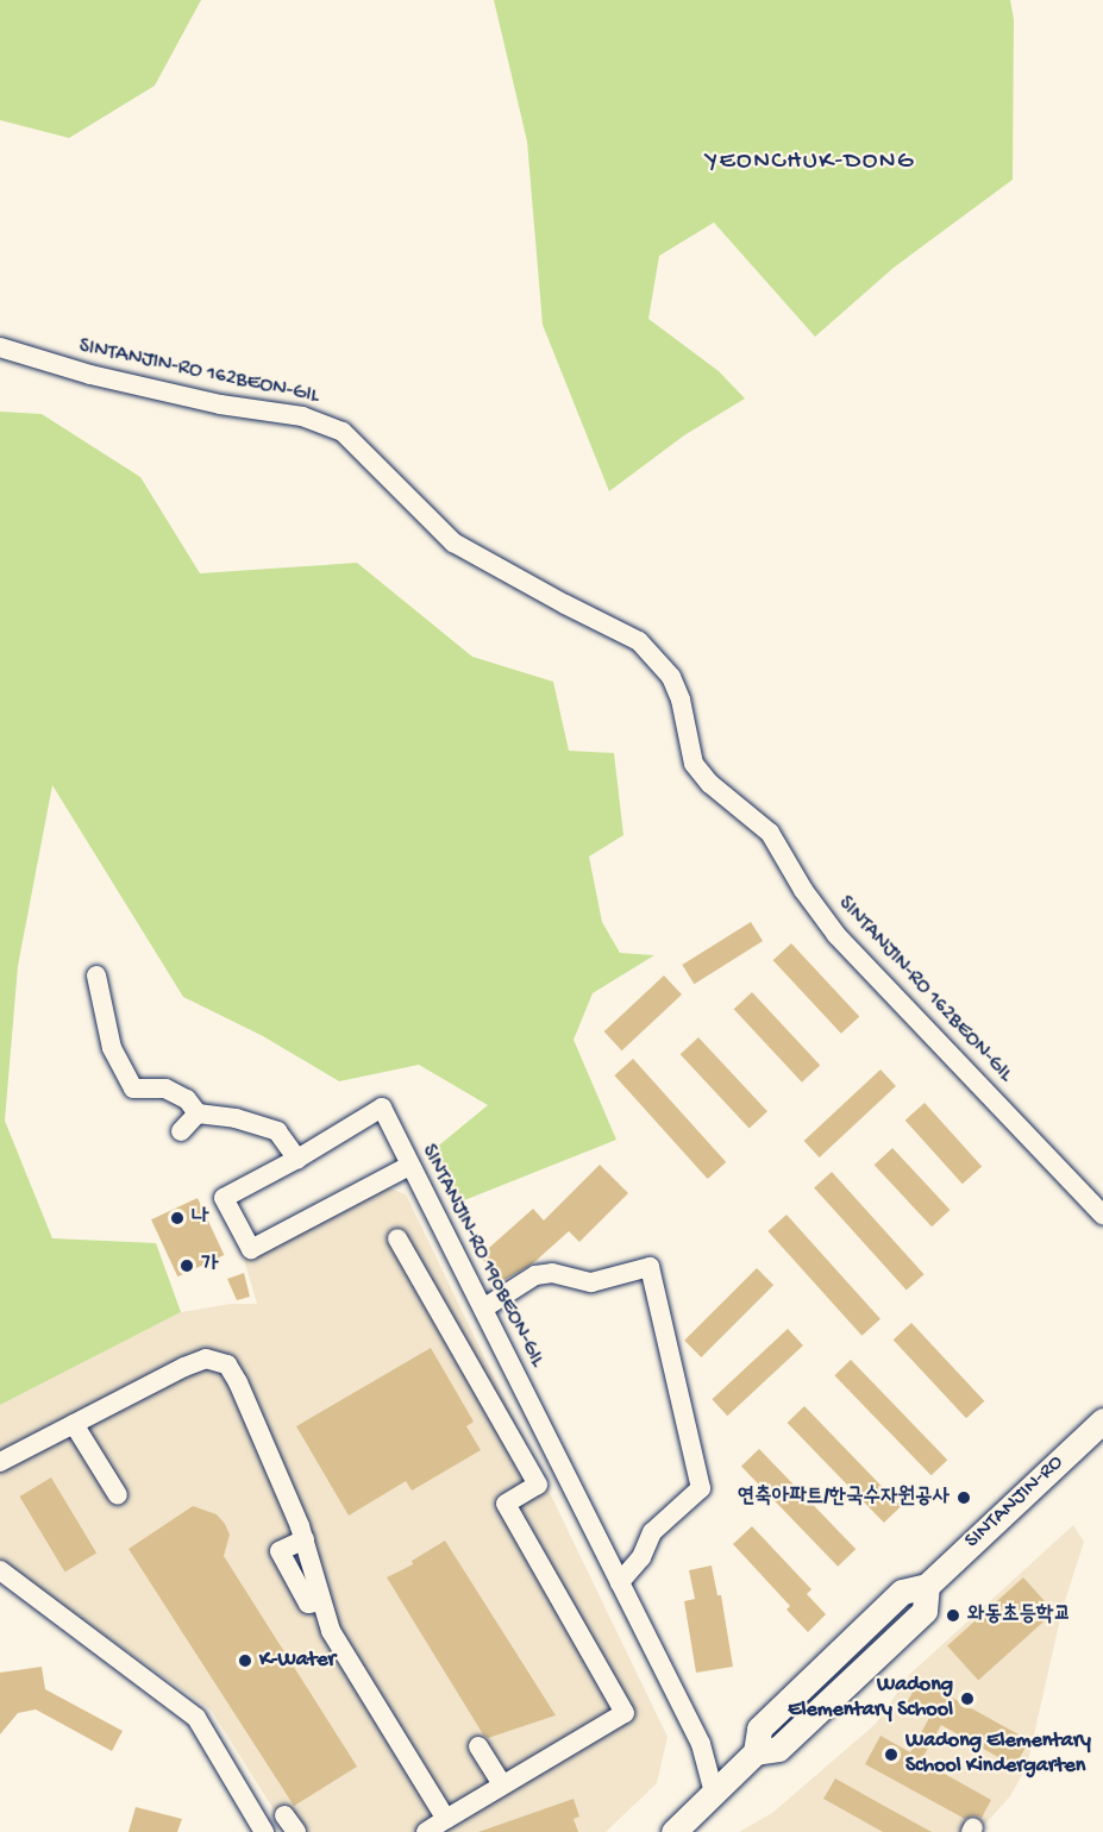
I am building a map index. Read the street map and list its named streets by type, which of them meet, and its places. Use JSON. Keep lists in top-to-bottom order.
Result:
{
  "streets": {
    "main road": ["SINTANJIN-RO"],
    "street": ["SINTANJIN-RO 162BEON-GIL", "SINTANJIN-RO 190BEON-GIL"]
  },
  "crossings": [
    ["SINTANJIN-RO 190BEON-GIL", "SINTANJIN-RO"]
  ],
  "districts": ["YEONCHUK-DONG"],
  "places": [
    "나",
    "가",
    "연축아파트/한국수자원공사",
    "와동초등학교",
    "K-Water",
    "Wadong Elementary School",
    "Wadong Elementary School Kindergarten"
  ]
}
